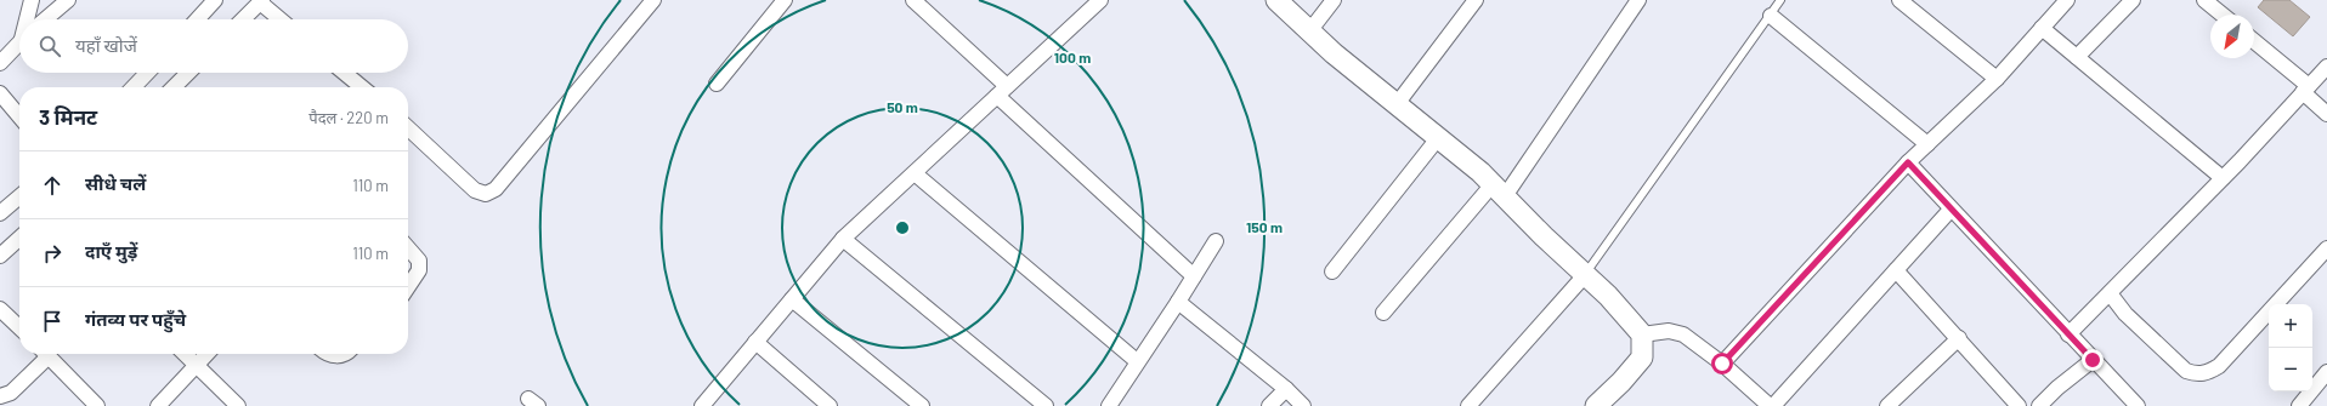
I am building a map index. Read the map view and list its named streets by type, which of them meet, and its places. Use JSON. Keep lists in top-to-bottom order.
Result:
{
  "north": "bottom left",
  "page": {
    "search": "यहाँ खोजें",
    "heading": ["3 मिनट", "पैदल · 220 m"],
    "list": [
      ["सीधे चलें", "110 m"],
      ["दाएँ मुड़ें", "110 m"],
      "गंतव्य पर पहुँचे"
    ],
    "map_buttons": ["+", "−"]
  },
  "rings": ["100 m", "50 m", "150 m"]
}
